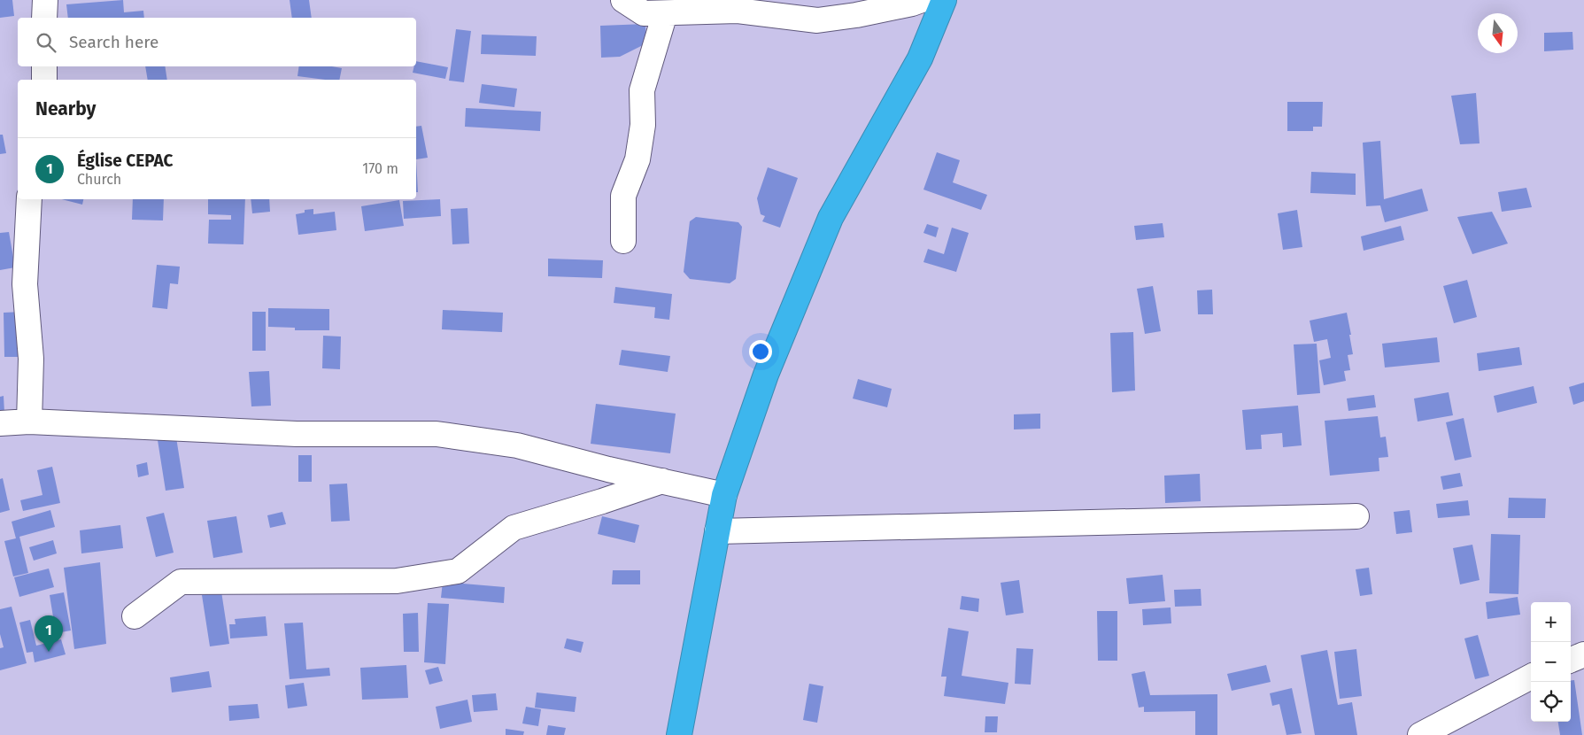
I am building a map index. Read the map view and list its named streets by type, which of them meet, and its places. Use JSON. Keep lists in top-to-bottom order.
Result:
{
  "north": "bottom",
  "page": {
    "search": "Search here",
    "heading": "Nearby",
    "list": [
      {
        "mark": "1",
        "name": "Église CEPAC",
        "note": "Church",
        "value": "170 m"
      }
    ],
    "map_buttons": ["+", "−"],
    "pins": "1"
  }
}
